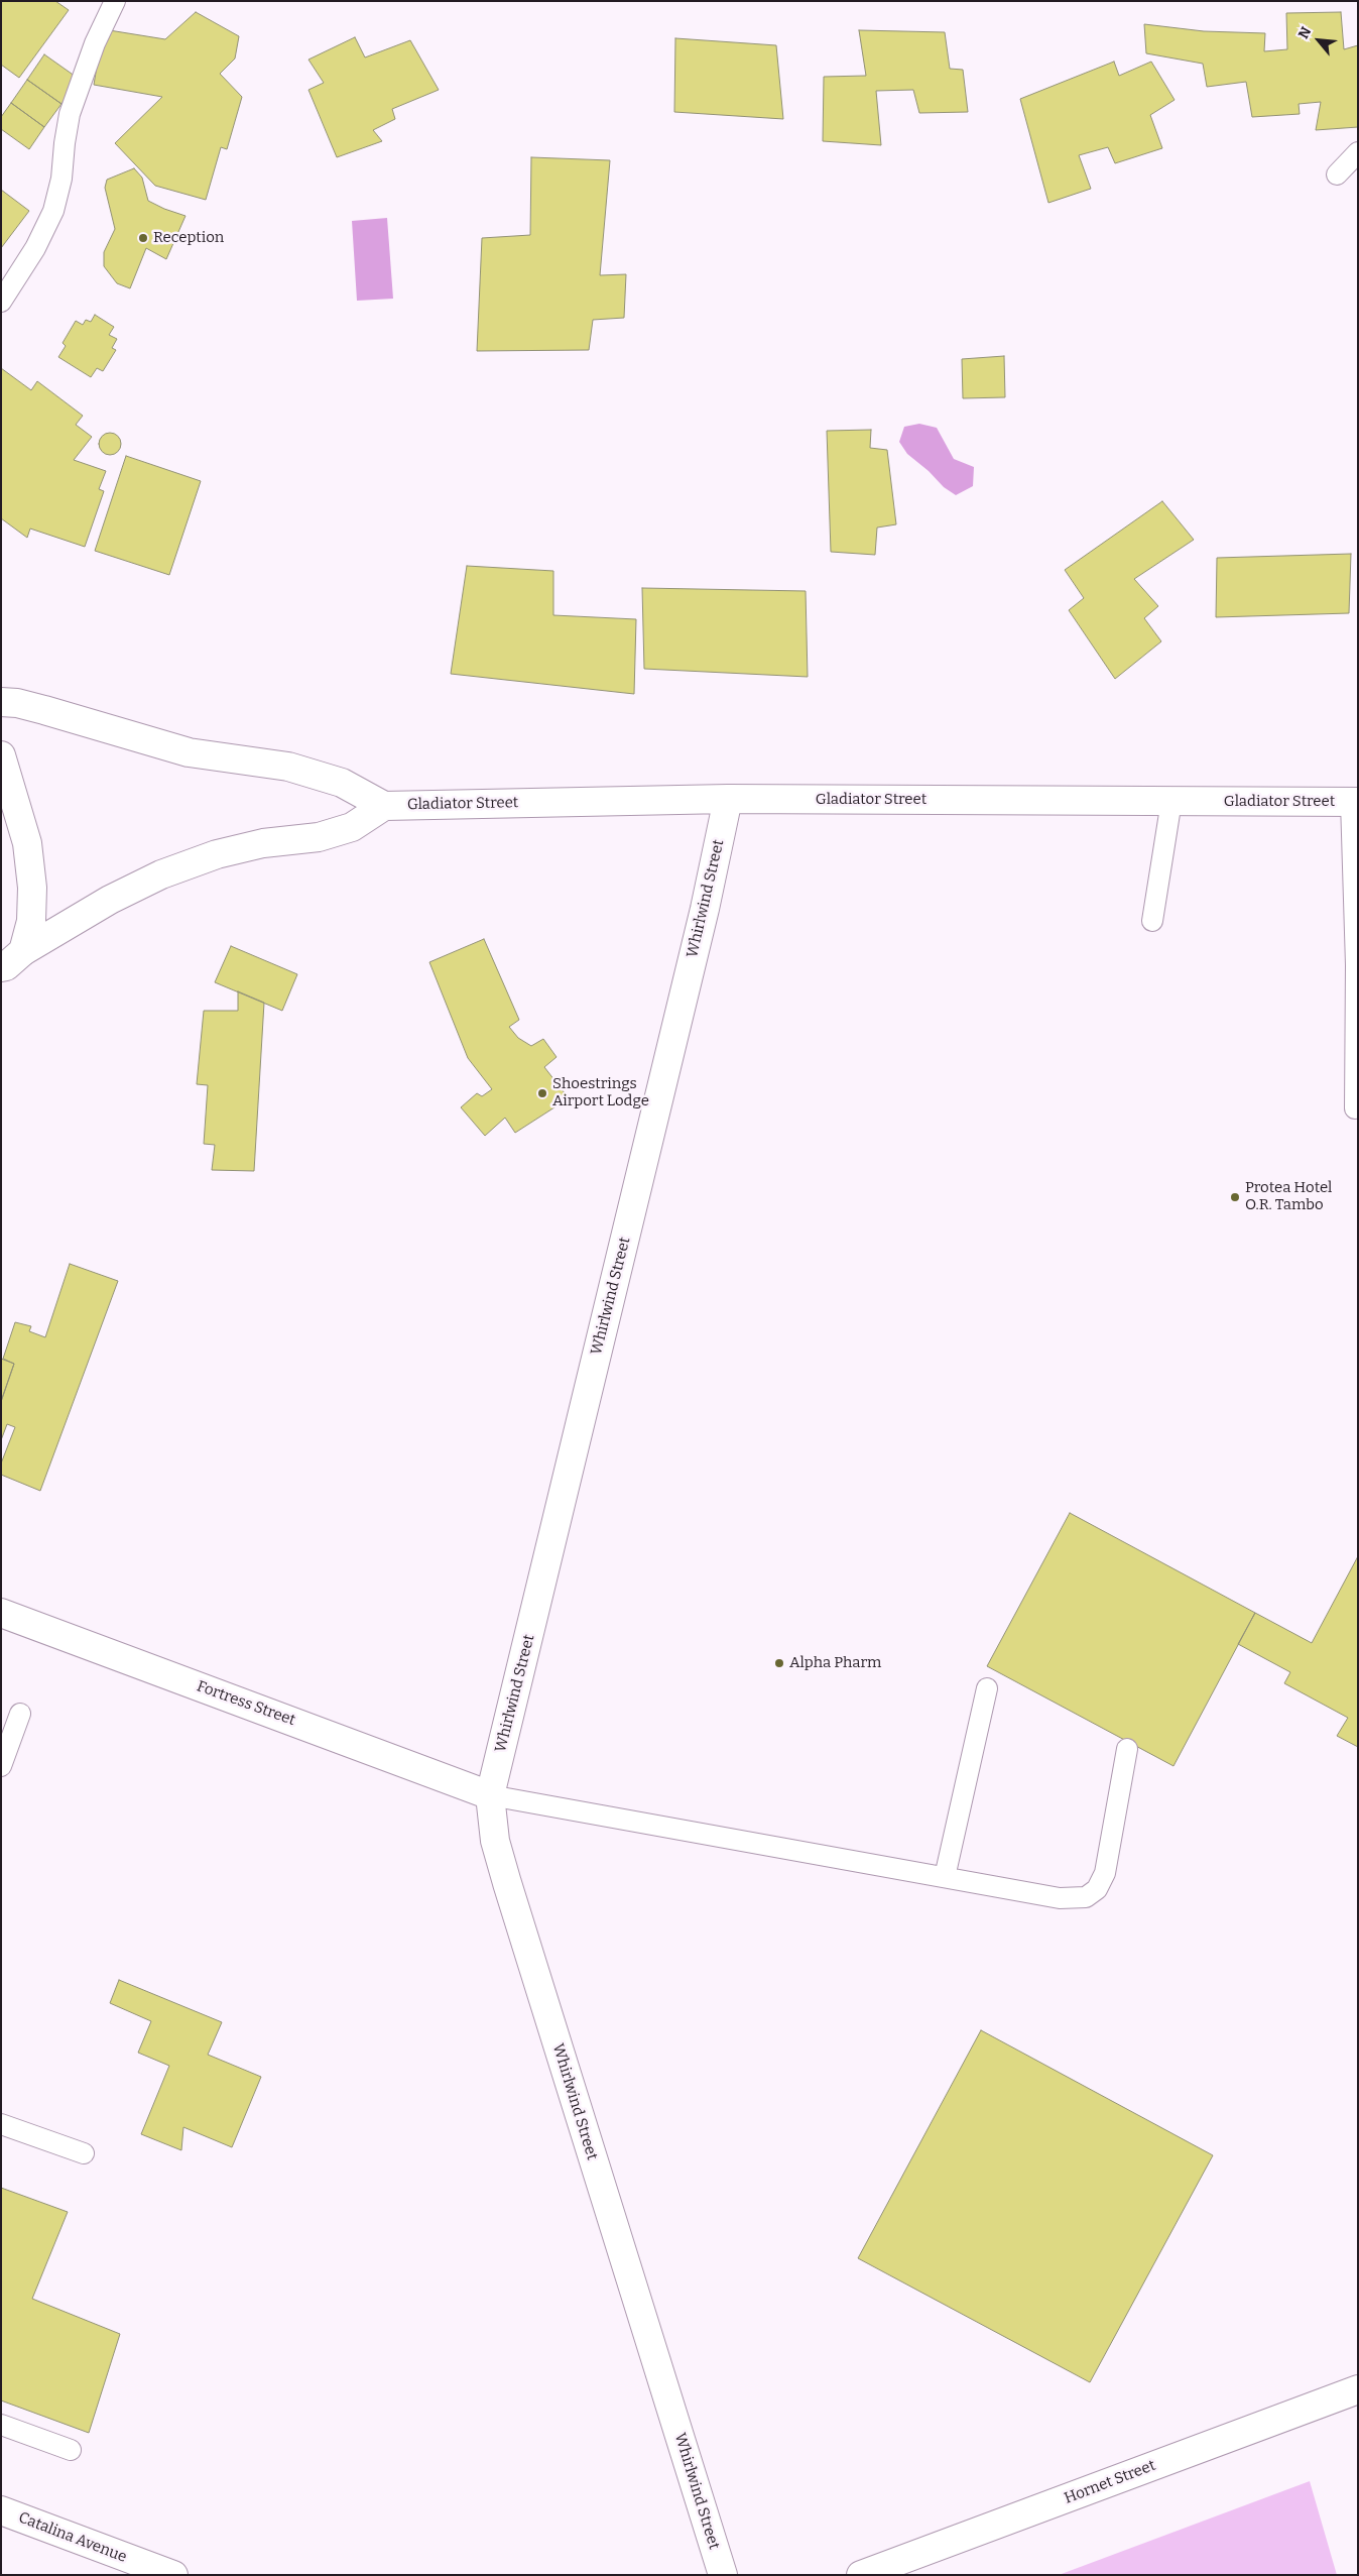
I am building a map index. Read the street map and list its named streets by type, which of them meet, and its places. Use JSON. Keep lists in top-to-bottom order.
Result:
{
  "streets": {
    "street": [
      "Gladiator Street",
      "Whirlwind Street",
      "Fortress Street",
      "Hornet Street",
      "Catalina Avenue"
    ]
  },
  "crossings": [
    ["Gladiator Street", "Whirlwind Street"],
    ["Whirlwind Street", "Fortress Street"]
  ],
  "places": [
    "Reception",
    "Shoestrings Airport Lodge",
    "Protea Hotel O.R. Tambo",
    "Alpha Pharm"
  ],
  "north": "top left"
}
